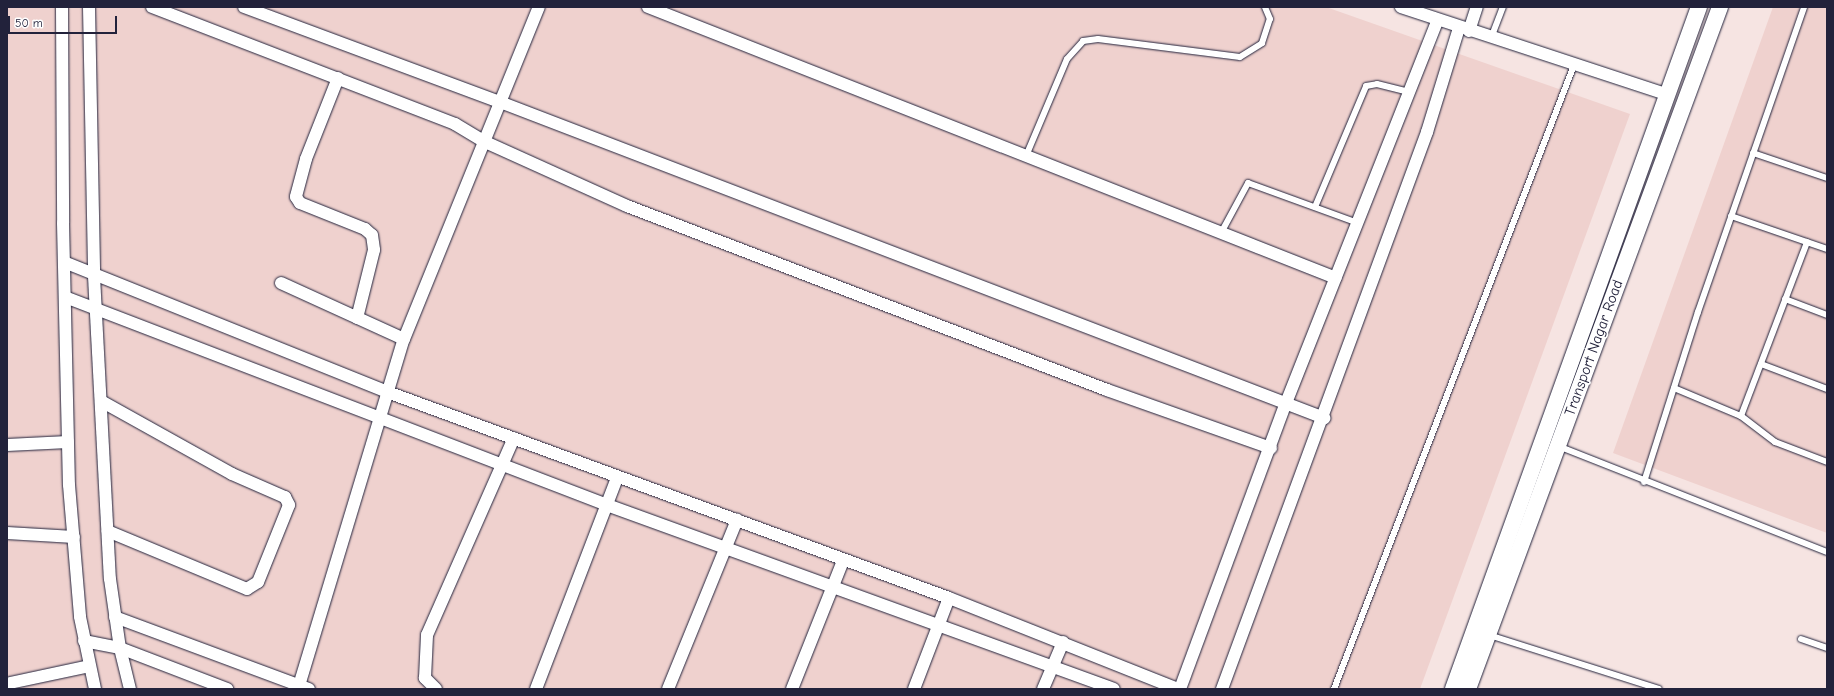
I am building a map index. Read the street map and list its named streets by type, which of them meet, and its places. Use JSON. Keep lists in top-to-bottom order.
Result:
{
  "streets": {
    "main road": ["Transport Nagar Road"]
  },
  "scale_bar": "50 m"
}
